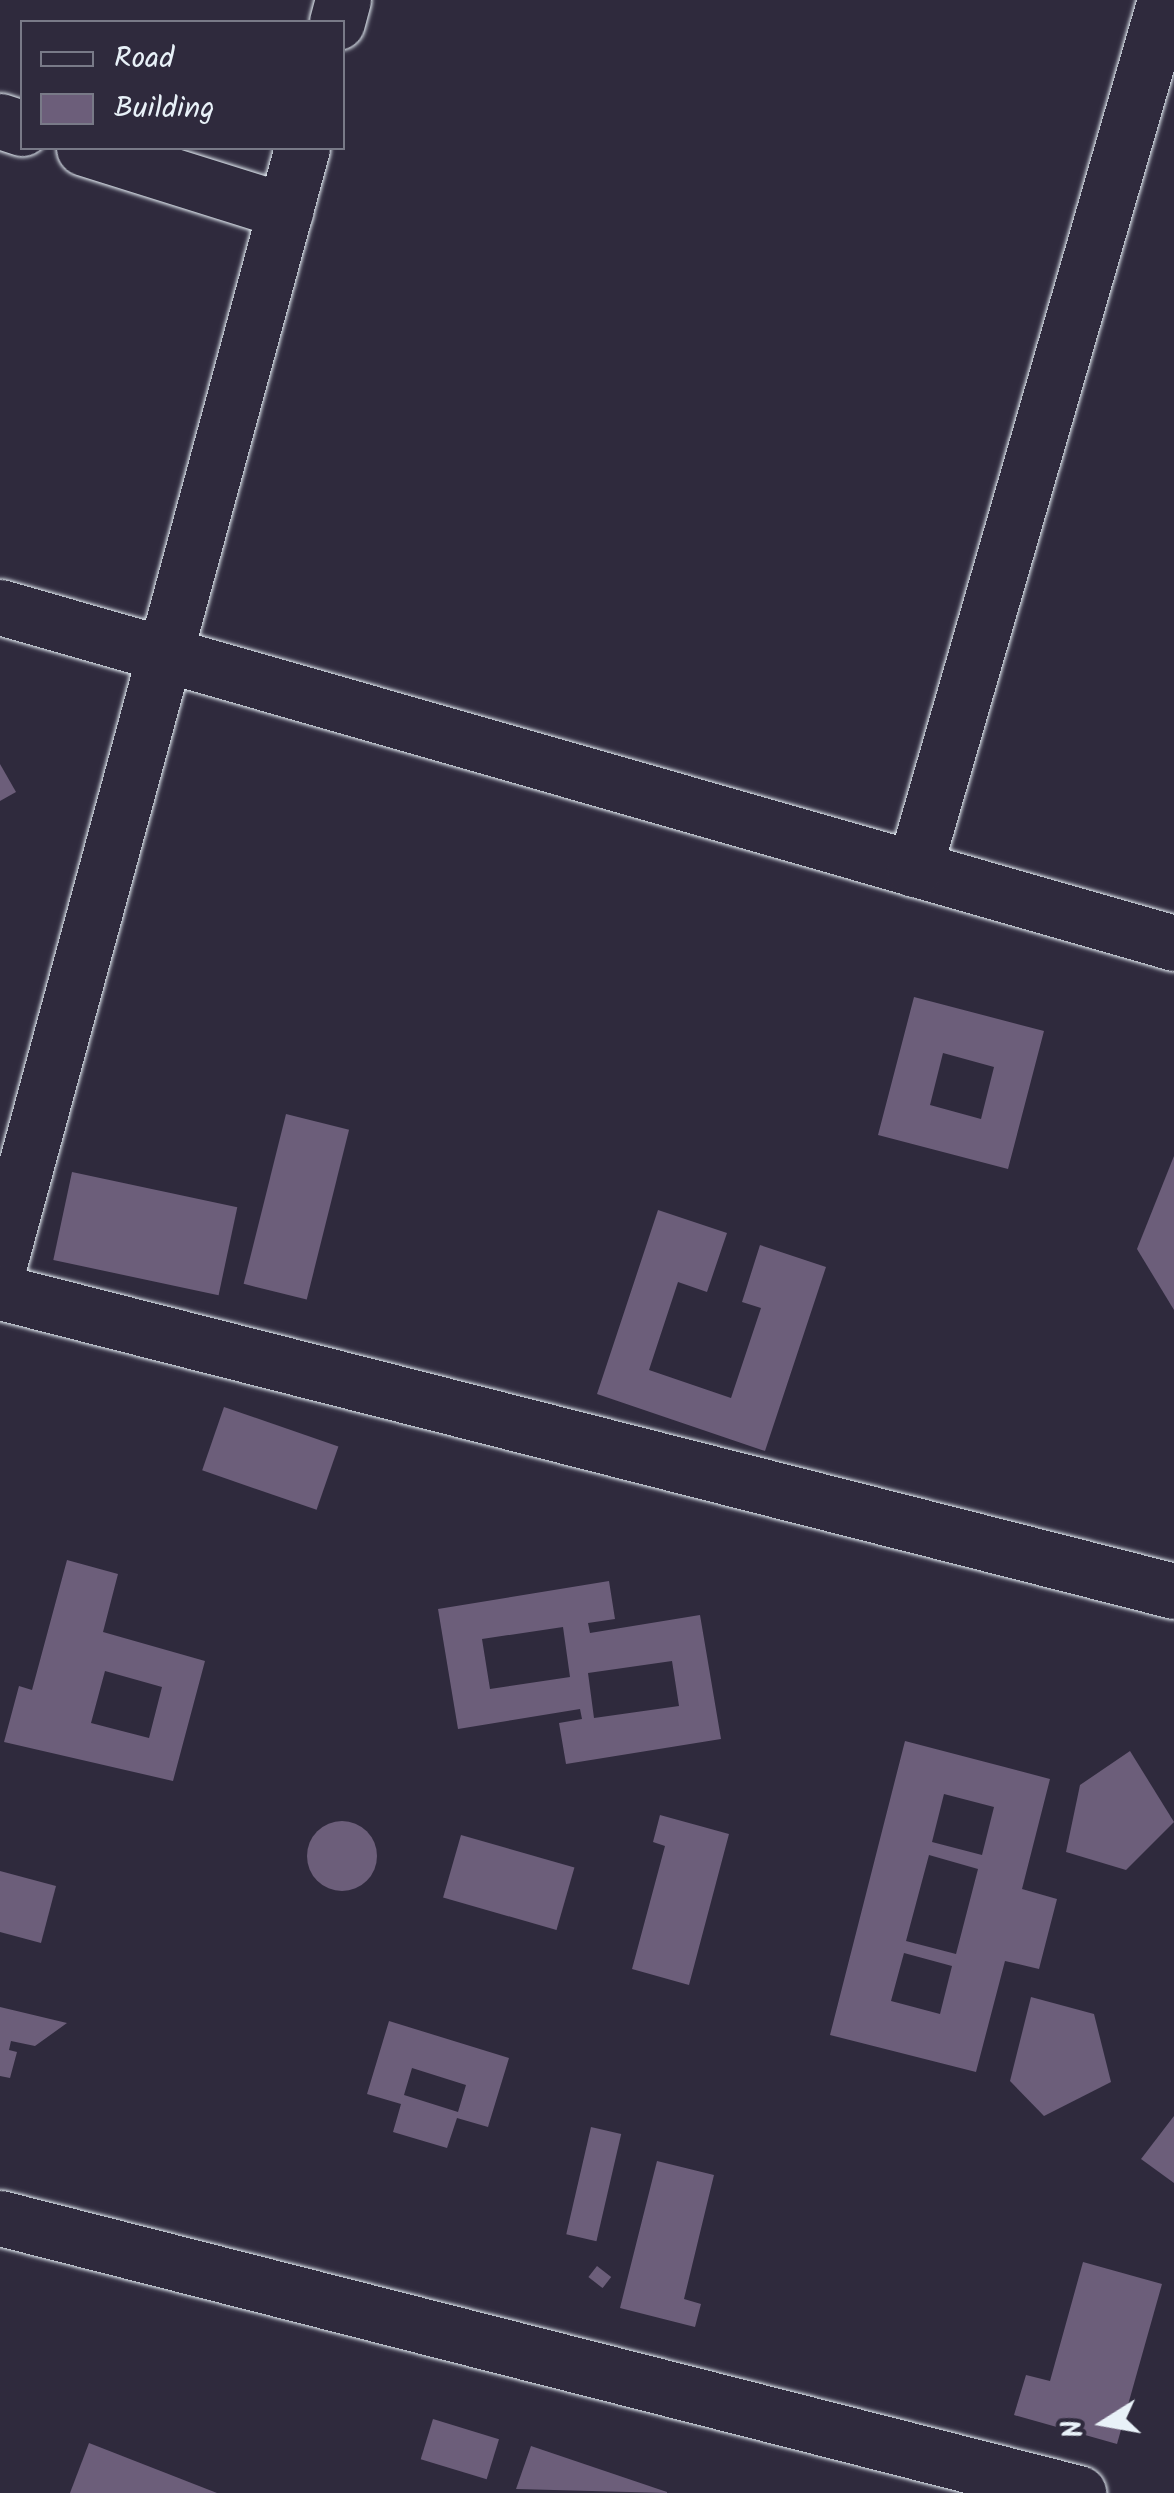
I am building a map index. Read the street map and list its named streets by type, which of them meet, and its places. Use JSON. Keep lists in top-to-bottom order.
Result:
{
  "legend": ["Road", "Building"],
  "north": "left"
}
